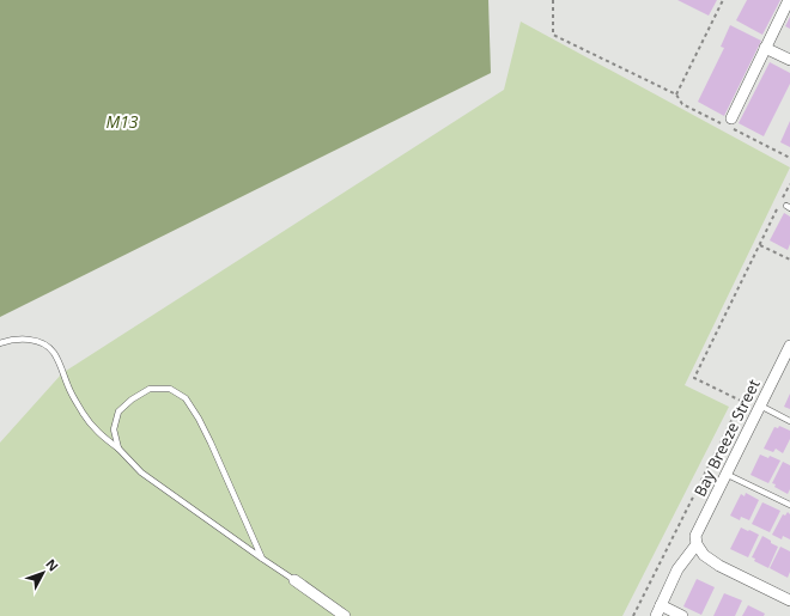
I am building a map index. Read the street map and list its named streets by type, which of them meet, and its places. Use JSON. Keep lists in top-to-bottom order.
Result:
{
  "streets": {
    "street": ["Bay Breeze Street"]
  },
  "water": ["M13"],
  "north": "top right"
}
